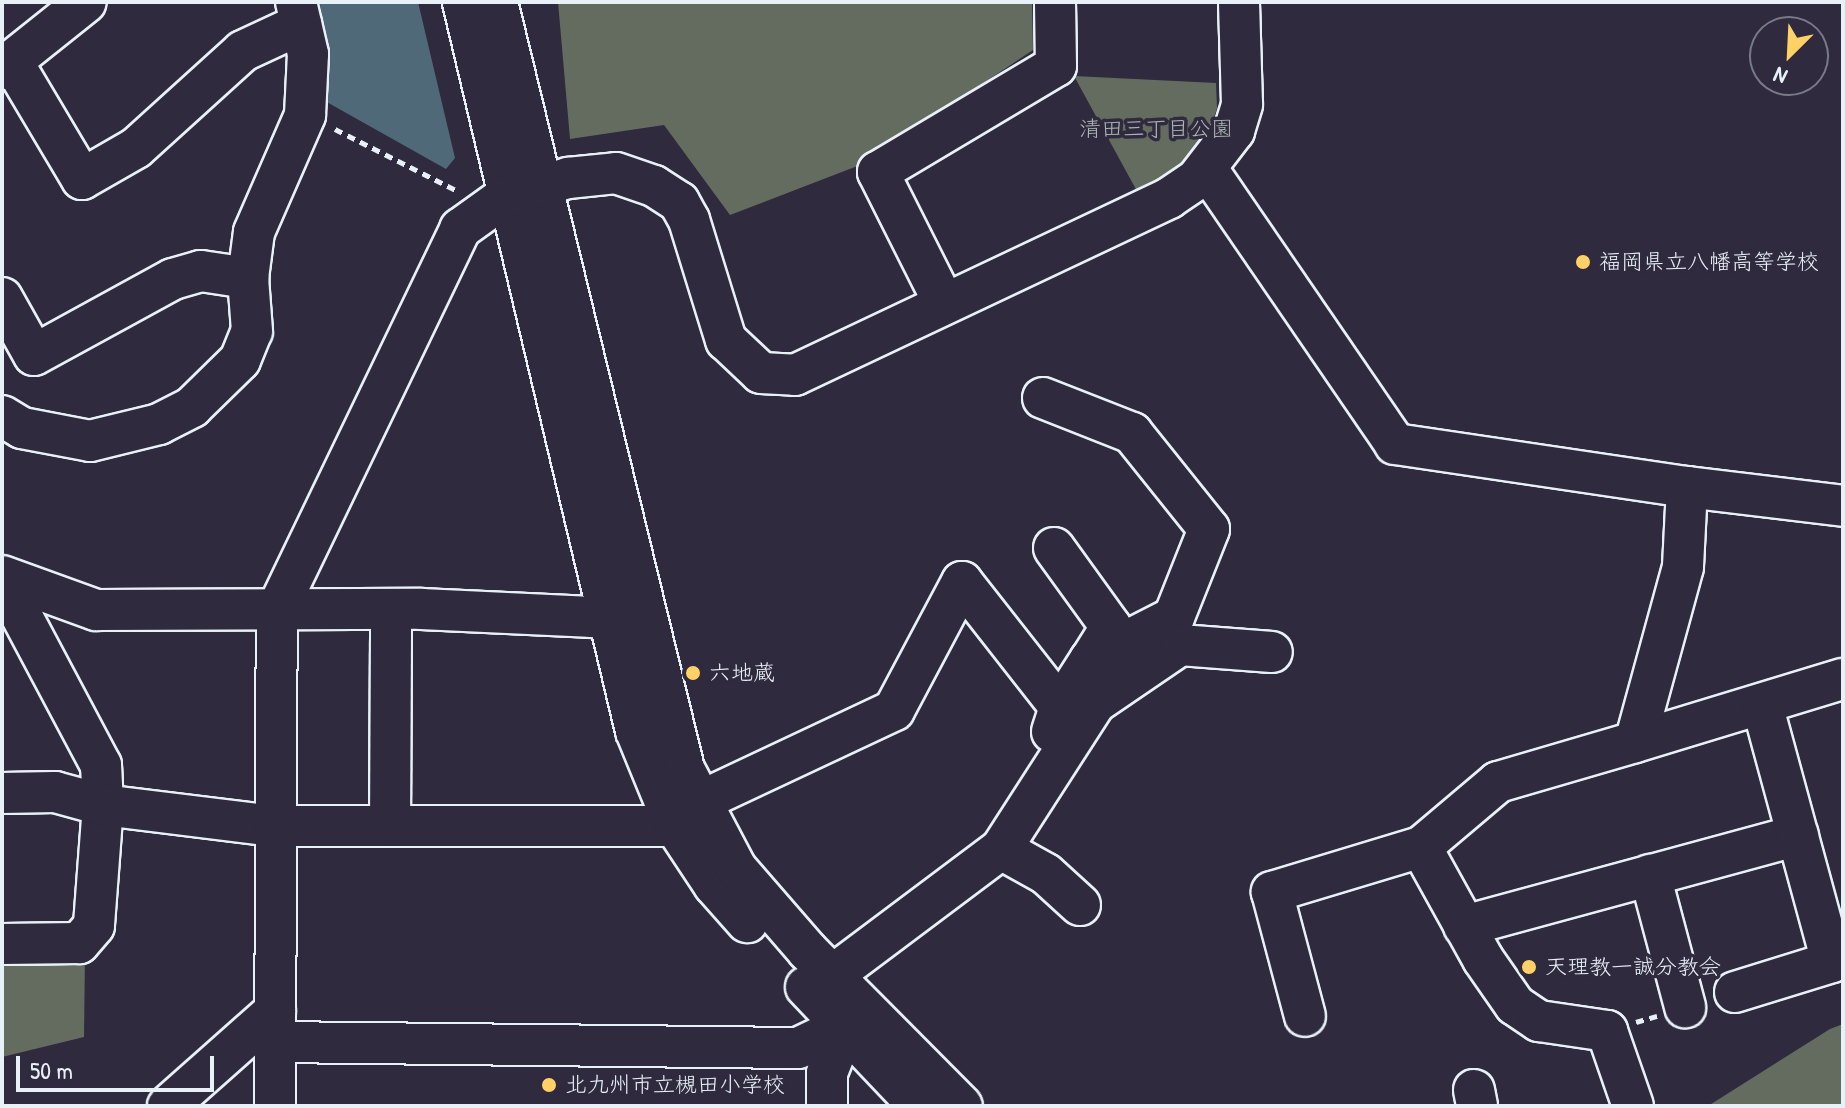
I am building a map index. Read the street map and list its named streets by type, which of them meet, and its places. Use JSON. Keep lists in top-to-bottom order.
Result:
{
  "parks": ["清田三丁目公園"],
  "places": [
    "福岡県立八幡高等学校",
    "六地蔵",
    "天理教一誠分教会",
    "北九州市立槻田小学校"
  ],
  "scale_bar": "50 m",
  "north": "bottom left"
}
